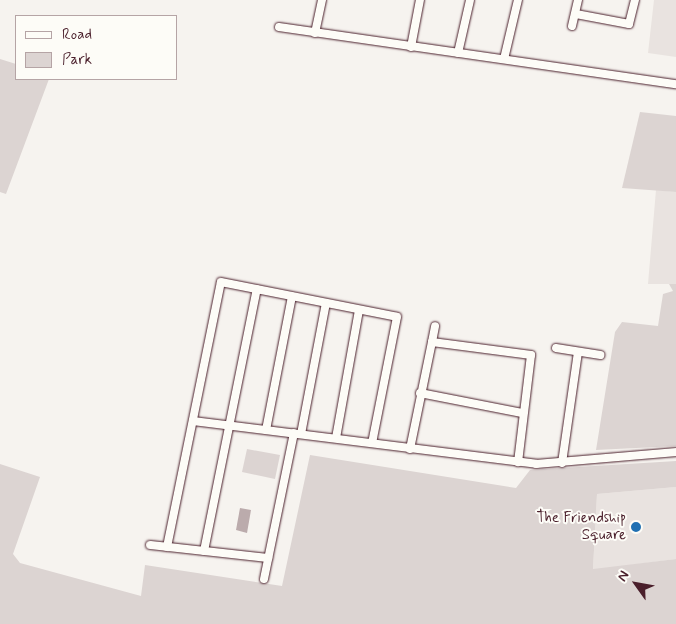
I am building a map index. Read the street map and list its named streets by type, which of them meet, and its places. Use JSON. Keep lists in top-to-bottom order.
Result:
{
  "places": ["The Friendship Square"],
  "legend": ["Road", "Park"],
  "north": "top left"
}
